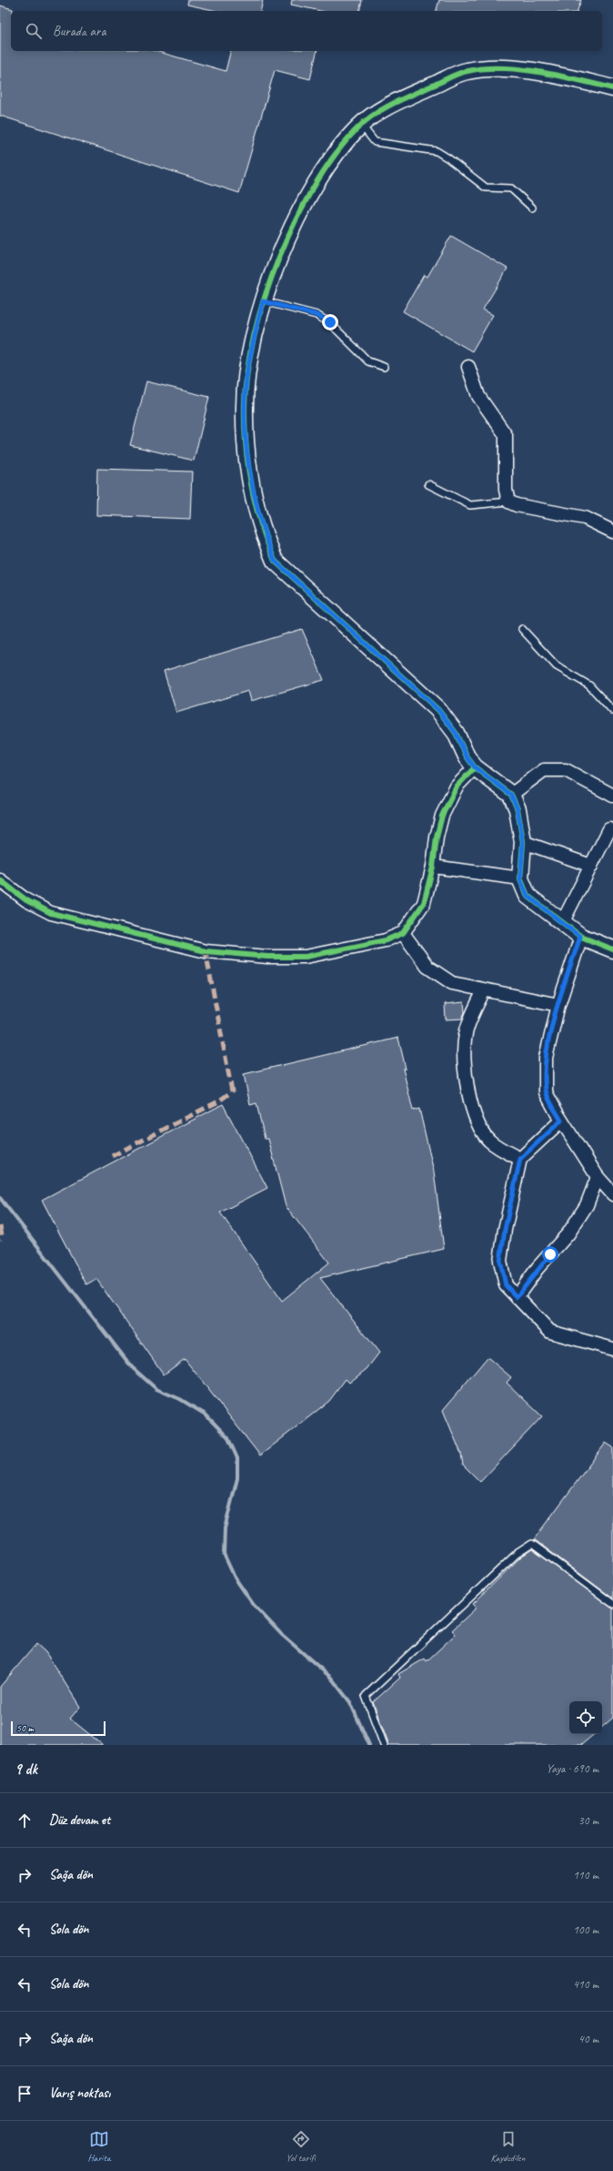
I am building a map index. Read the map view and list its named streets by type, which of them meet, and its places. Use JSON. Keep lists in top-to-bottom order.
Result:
{
  "scale_bar": "50 m",
  "page": {
    "search": "Burada ara",
    "scale": "50 m",
    "heading": ["9 dk", "Yaya · 690 m"],
    "list": [
      ["Düz devam et", "30 m"],
      ["Sağa dön", "110 m"],
      ["Sola dön", "100 m"],
      ["Sola dön", "410 m"],
      ["Sağa dön", "40 m"],
      "Varış noktası"
    ],
    "nav": ["Harita", "Yol tarifi", "Kaydedilen"]
  }
}
